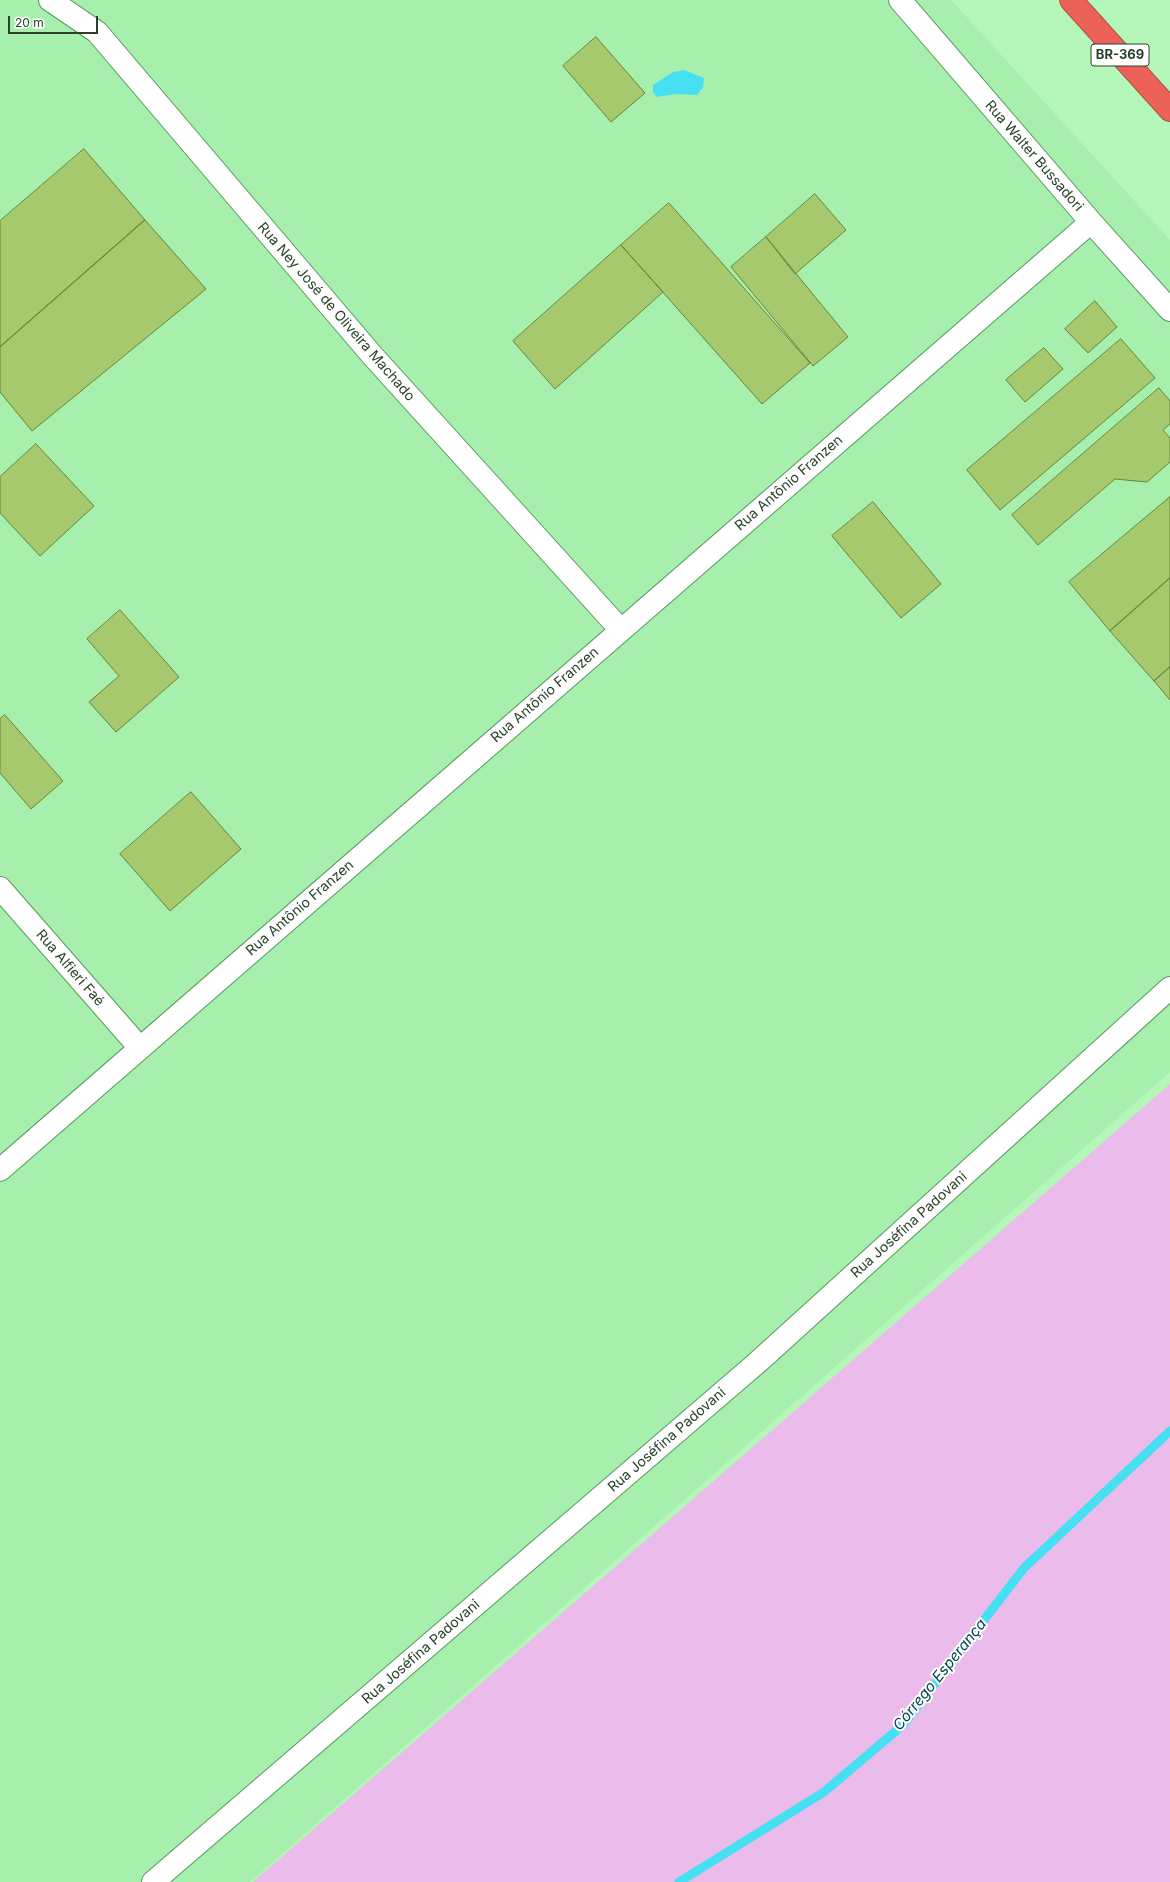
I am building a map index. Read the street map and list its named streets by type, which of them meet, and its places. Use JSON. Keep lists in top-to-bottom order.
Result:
{
  "streets": {
    "highway": ["BR-369"],
    "street": [
      "Rua Walter Bussadori",
      "Rua Ney José de Oliveira Machado",
      "Rua Antônio Franzen",
      "Rua Alfieri Faé",
      "Rua Joséfina Padovani"
    ]
  },
  "crossings": [
    ["Rua Walter Bussadori", "Rua Antônio Franzen"],
    ["Rua Ney José de Oliveira Machado", "Rua Antônio Franzen"],
    ["Rua Antônio Franzen", "Rua Alfieri Faé"]
  ],
  "water": ["Córrego Esperança"],
  "scale_bar": "20 m"
}
